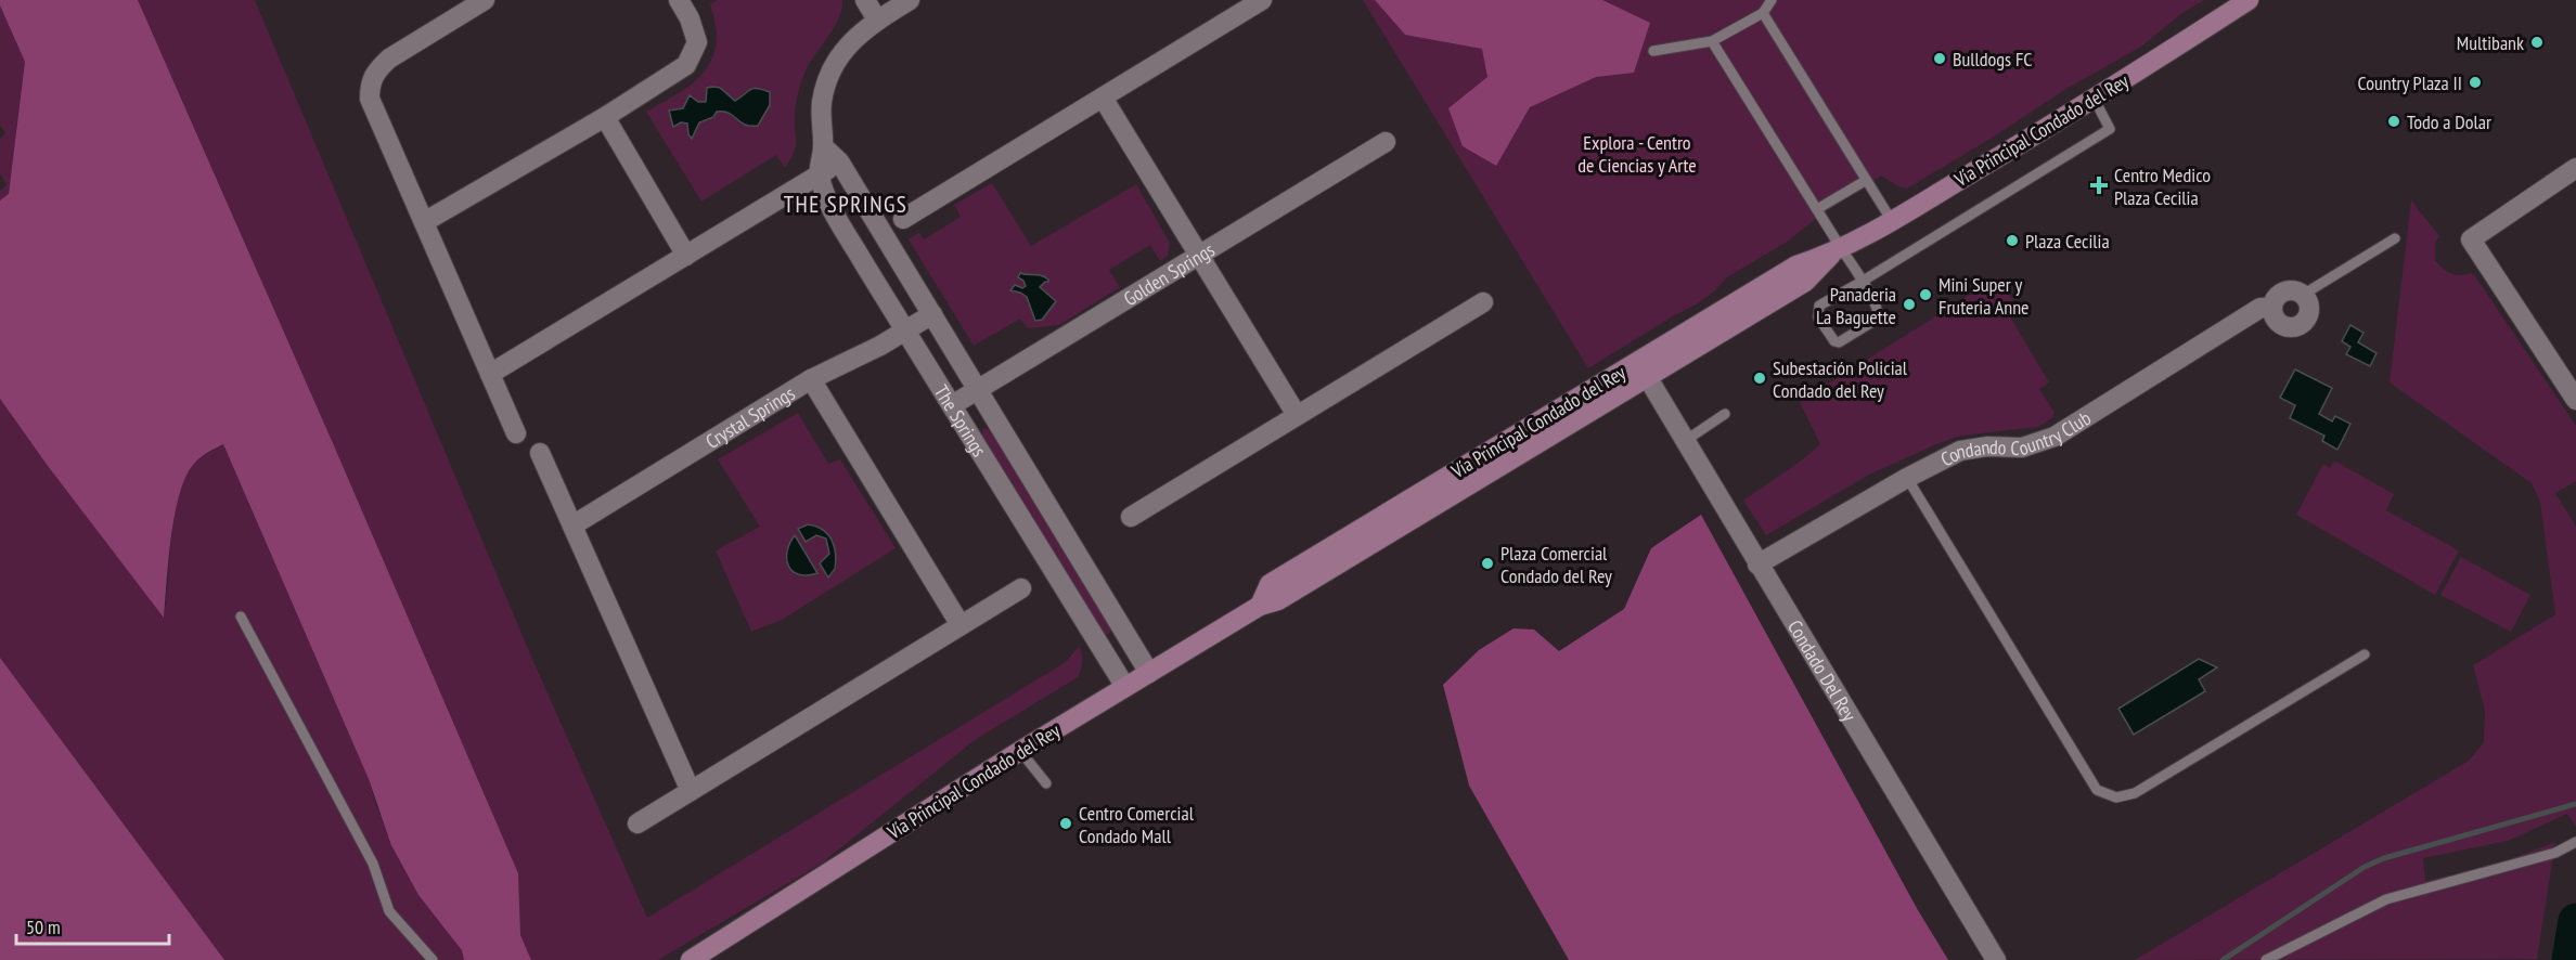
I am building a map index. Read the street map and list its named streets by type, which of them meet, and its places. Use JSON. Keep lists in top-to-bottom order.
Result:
{
  "streets": {
    "street": [
      "Vía Principal Condado del Rey",
      "Golden Springs",
      "Crystal Springs",
      "The Springs",
      "Condando Country Club",
      "Condado Del Rey"
    ]
  },
  "crossings": [
    ["Vía Principal Condado del Rey", "The Springs"],
    ["Vía Principal Condado del Rey", "Condado Del Rey"],
    ["Golden Springs", "The Springs"],
    ["Crystal Springs", "The Springs"],
    ["Condando Country Club", "Condado Del Rey"]
  ],
  "districts": ["THE SPRINGS"],
  "parks": ["Explora - Centro de Ciencias y Arte"],
  "places": {
    "other": [
      "Multibank",
      "Bulldogs FC",
      "Country Plaza II",
      "Todo a Dolar",
      "Plaza Cecilia",
      "Mini Super y Fruteria Anne",
      "Panaderia La Baguette",
      "Subestación Policial Condado del Rey",
      "Plaza Comercial Condado del Rey",
      "Centro Comercial Condado Mall"
    ],
    "health": ["Centro Medico Plaza Cecilia"]
  },
  "scale_bar": "50 m"
}
